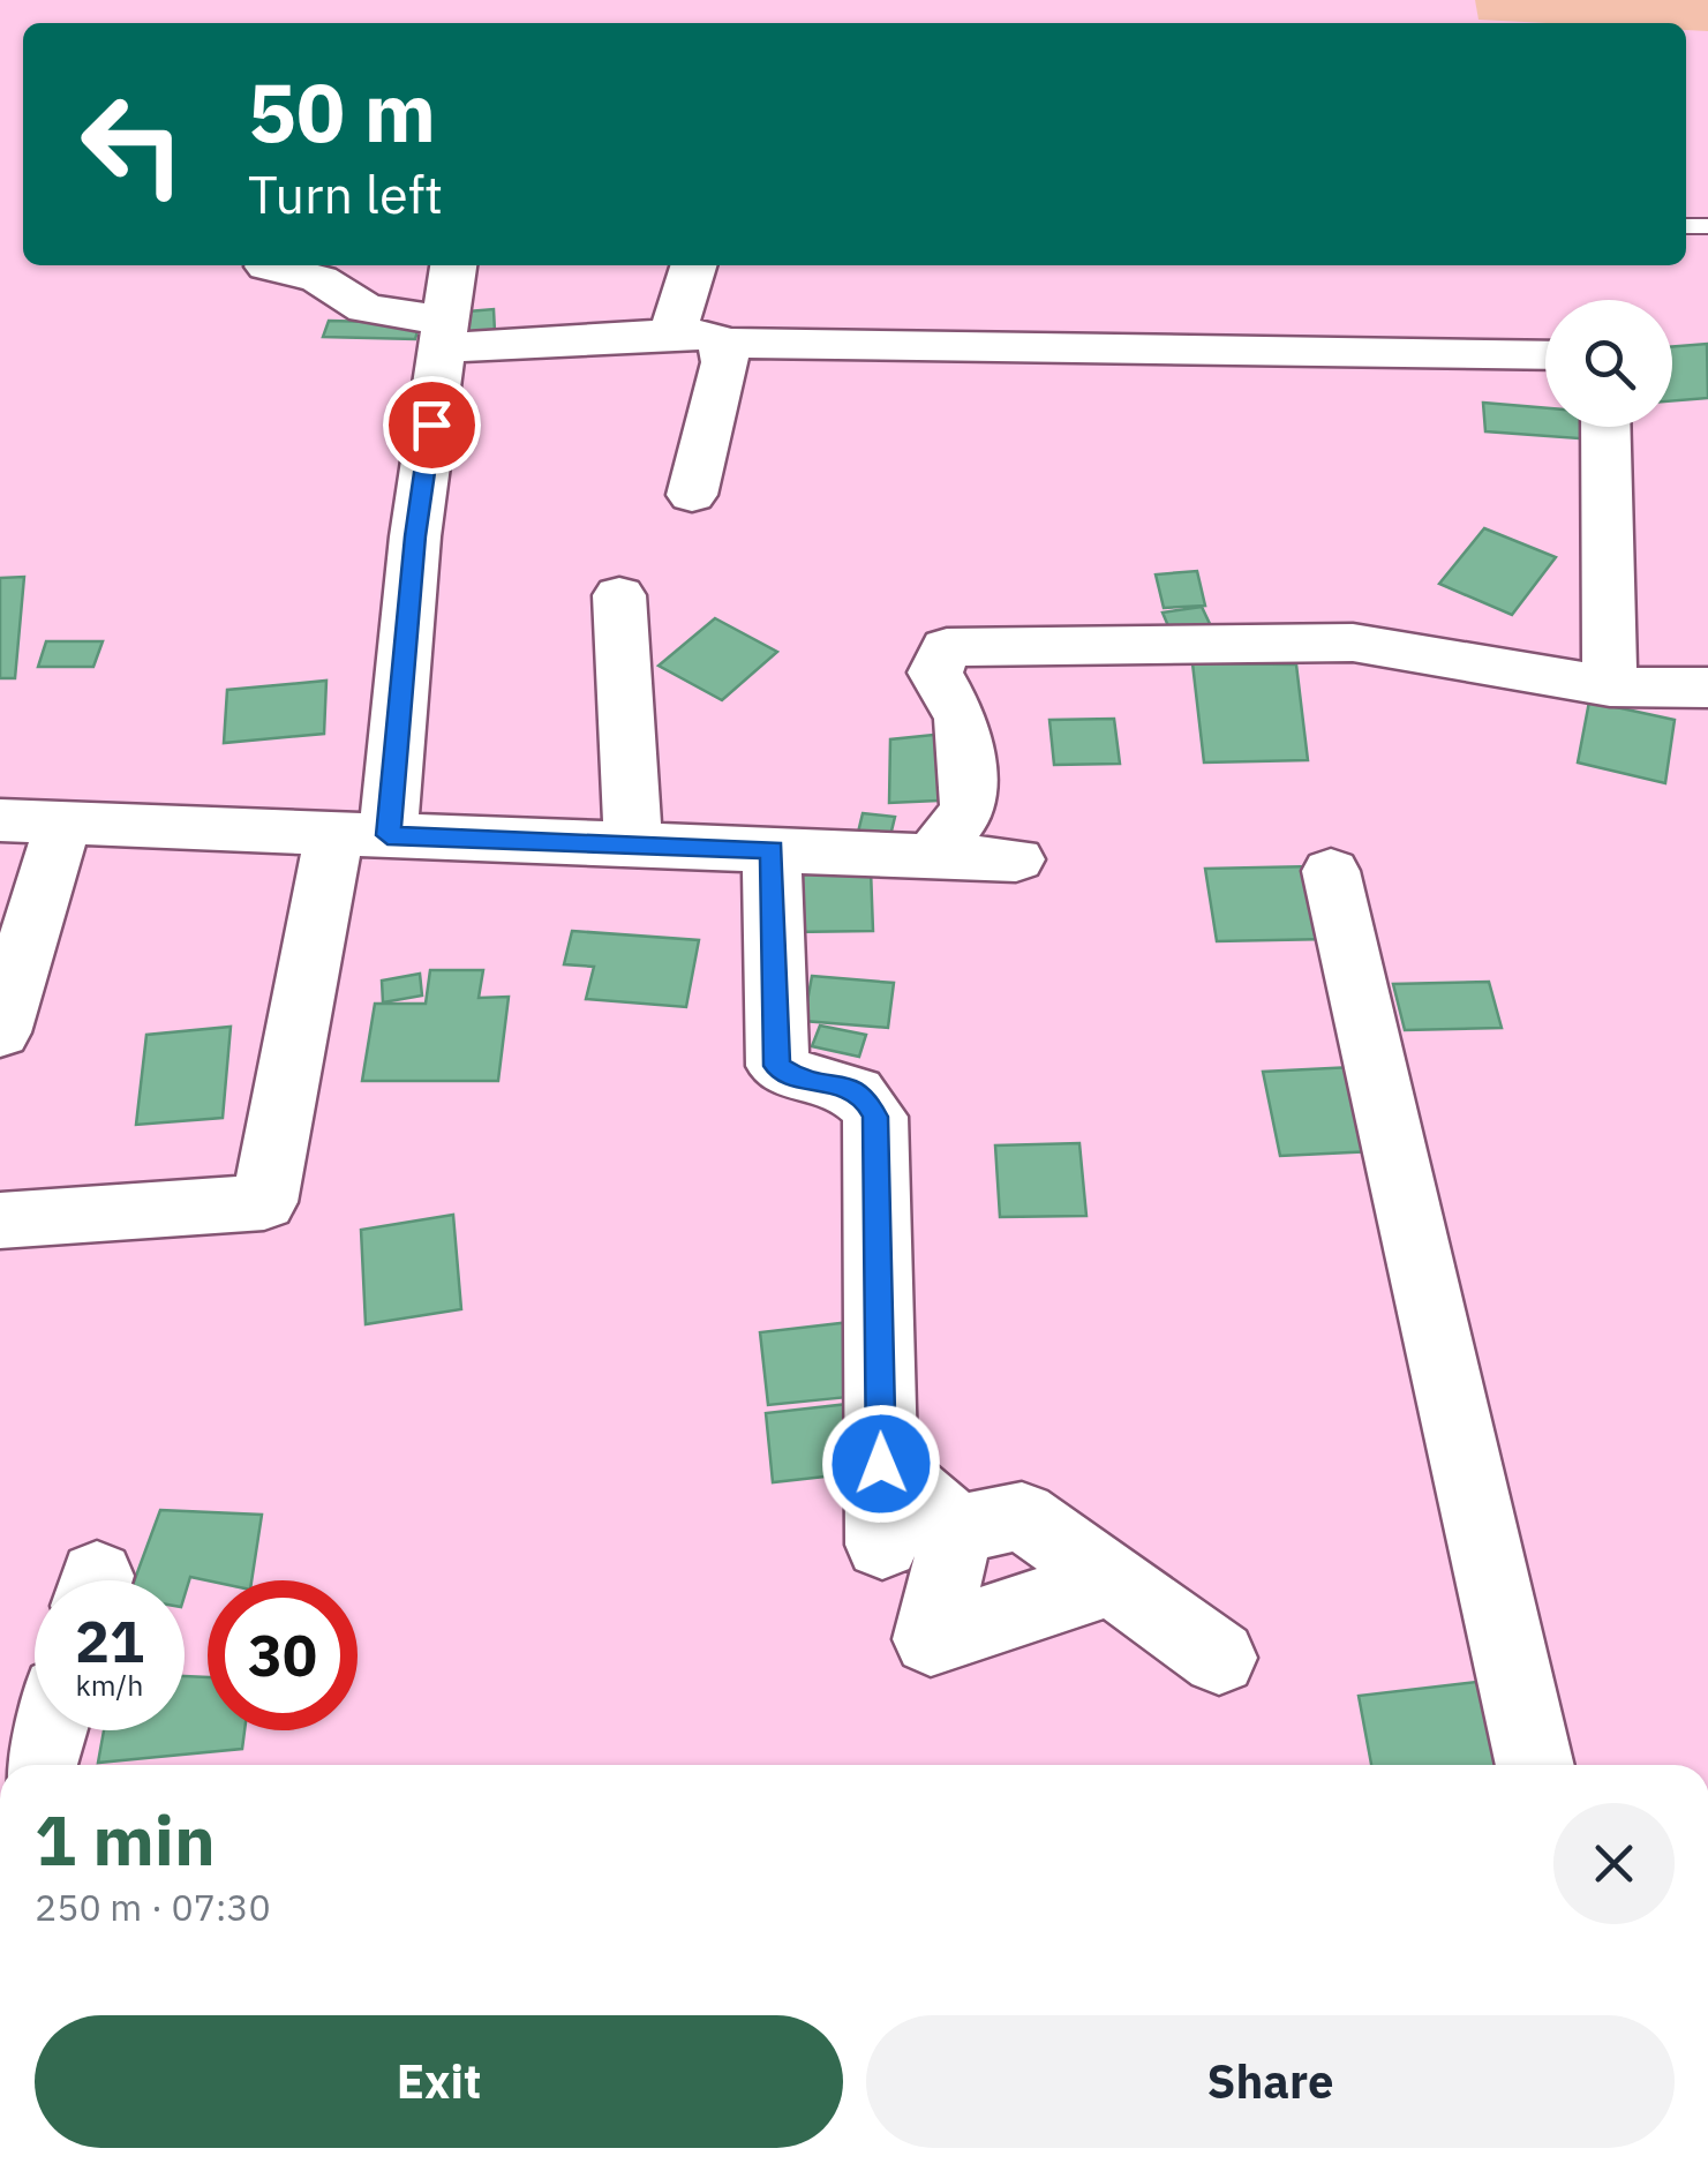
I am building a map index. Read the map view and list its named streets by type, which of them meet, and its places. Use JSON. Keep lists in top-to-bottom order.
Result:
{
  "page": {
    "turn": ["50 m", "Turn left"],
    "speed": "21 km/h",
    "limit": "30",
    "heading": ["1 min", "250 m · 07:30"],
    "buttons": ["Exit", "Share"]
  }
}
